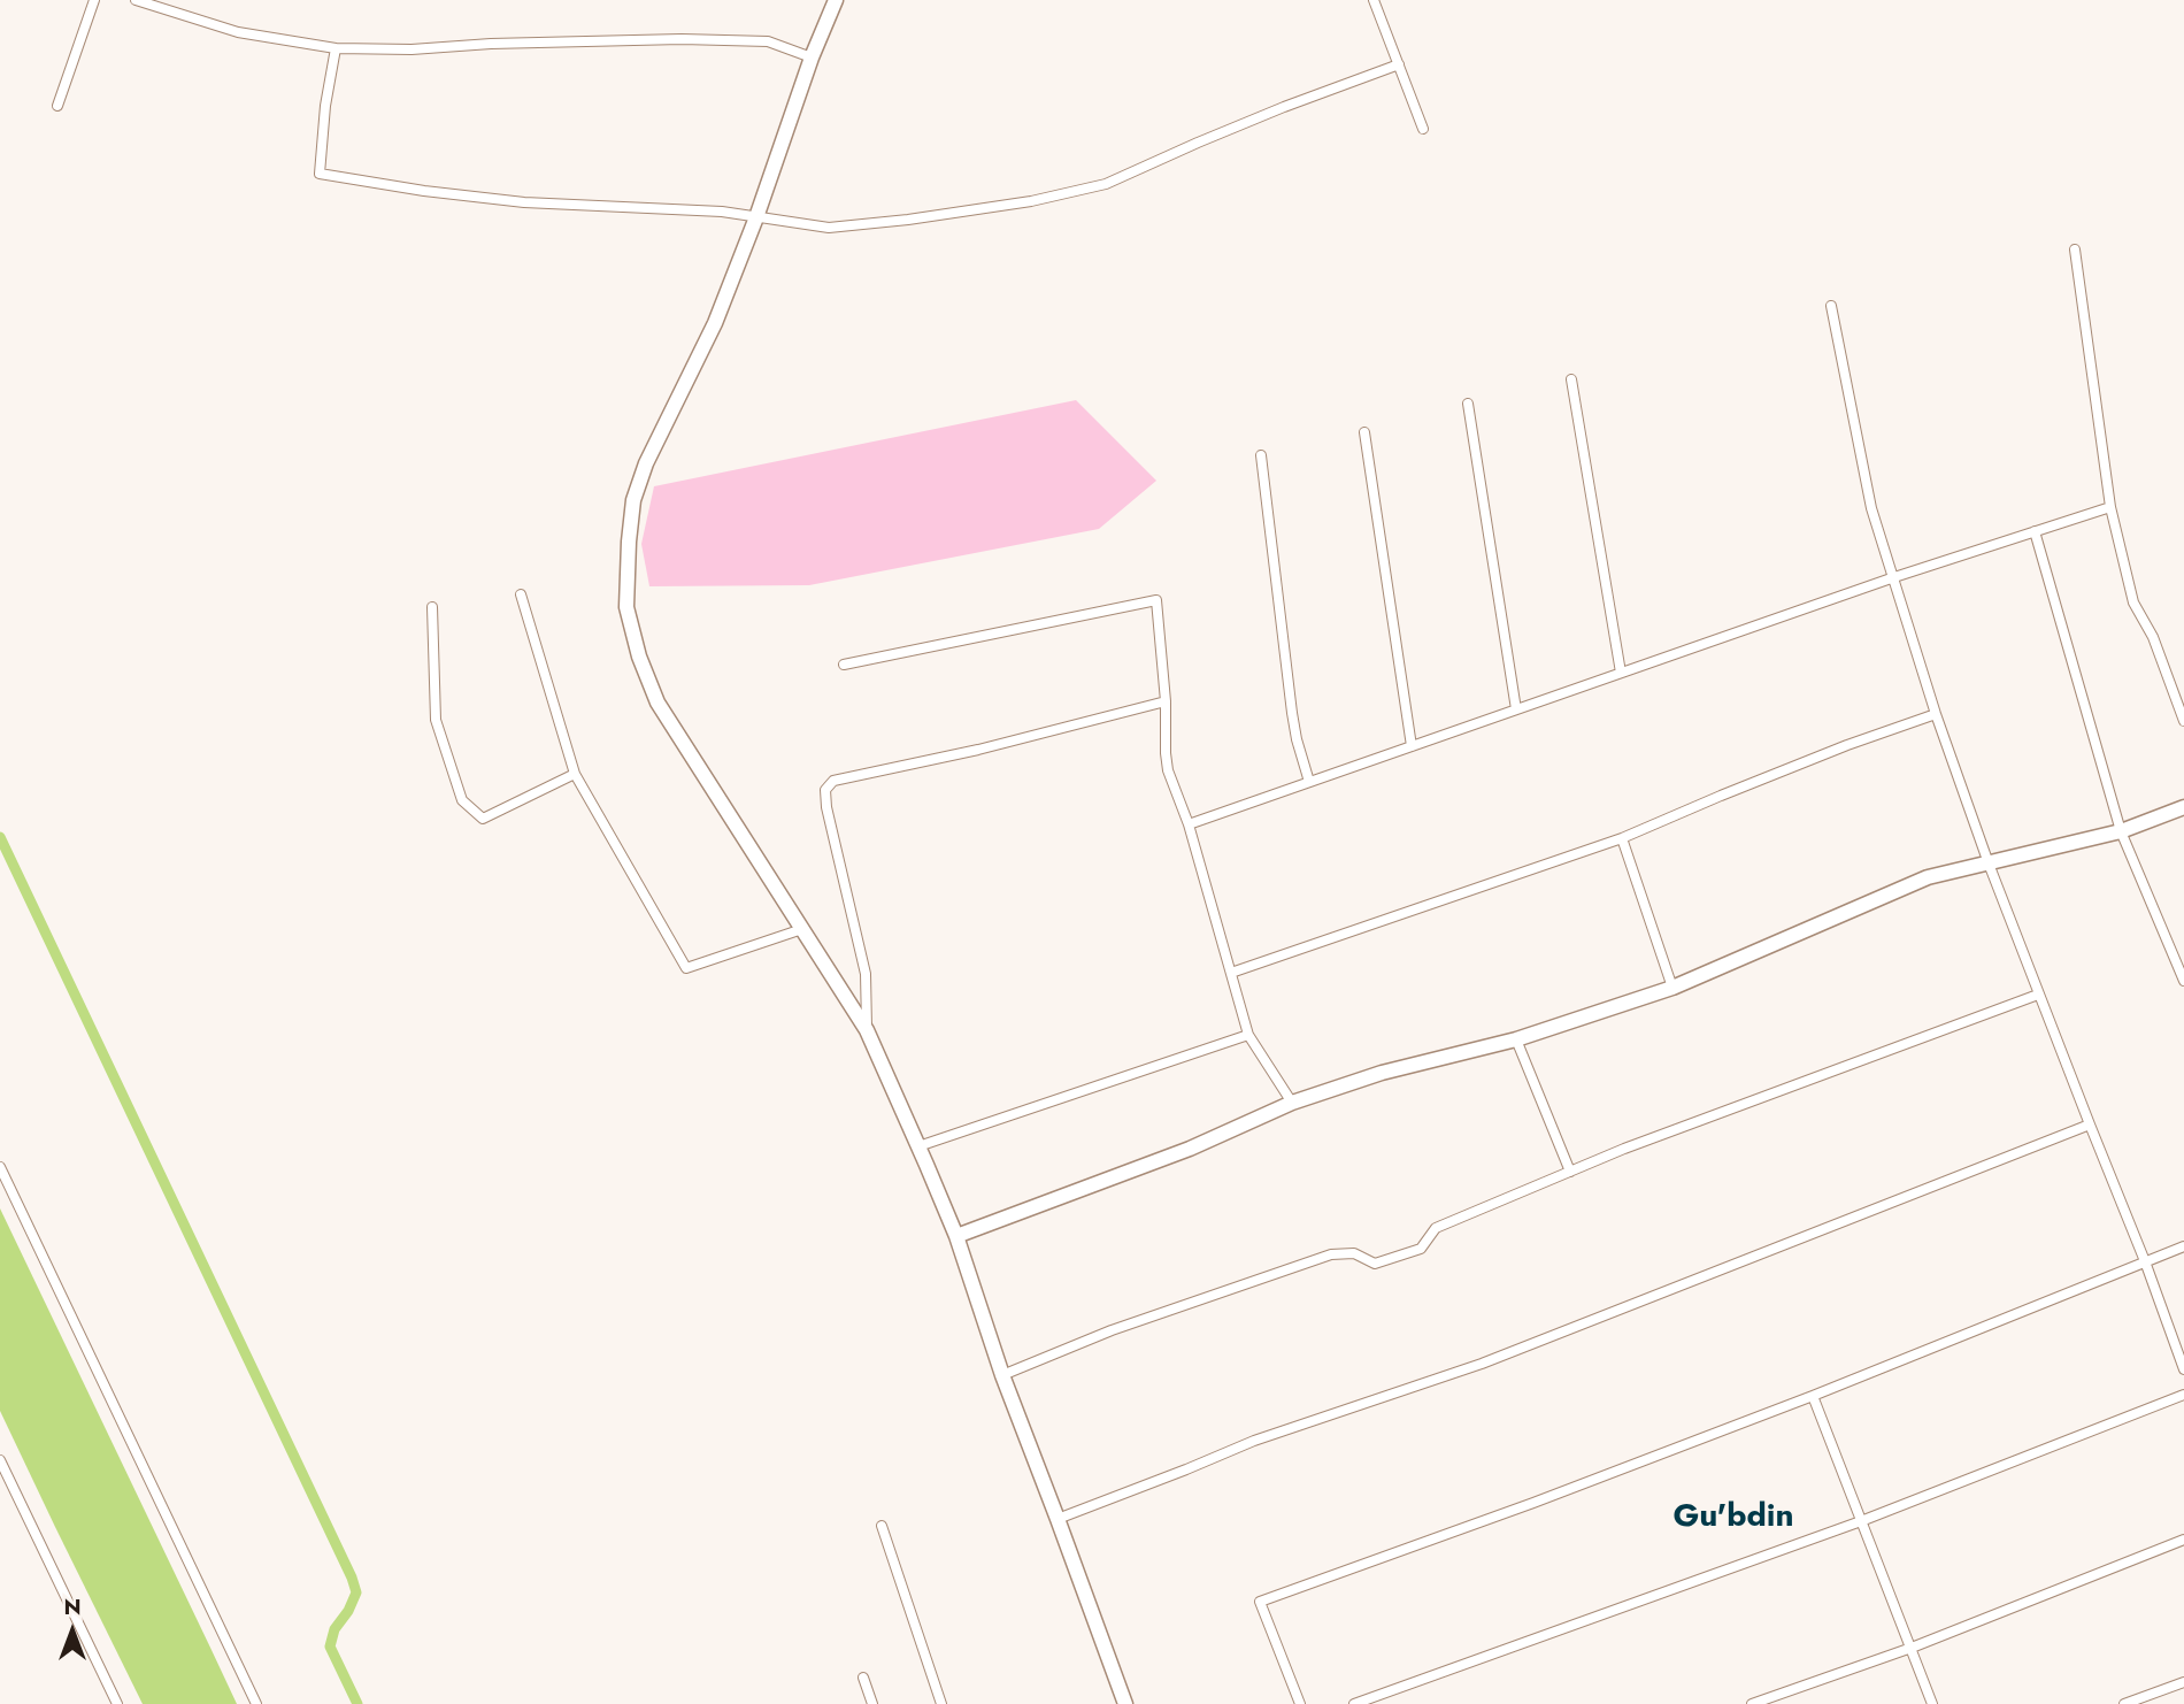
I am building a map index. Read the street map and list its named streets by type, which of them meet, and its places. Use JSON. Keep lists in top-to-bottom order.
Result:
{
  "districts": ["Gu'bdin"],
  "north": "top"
}
